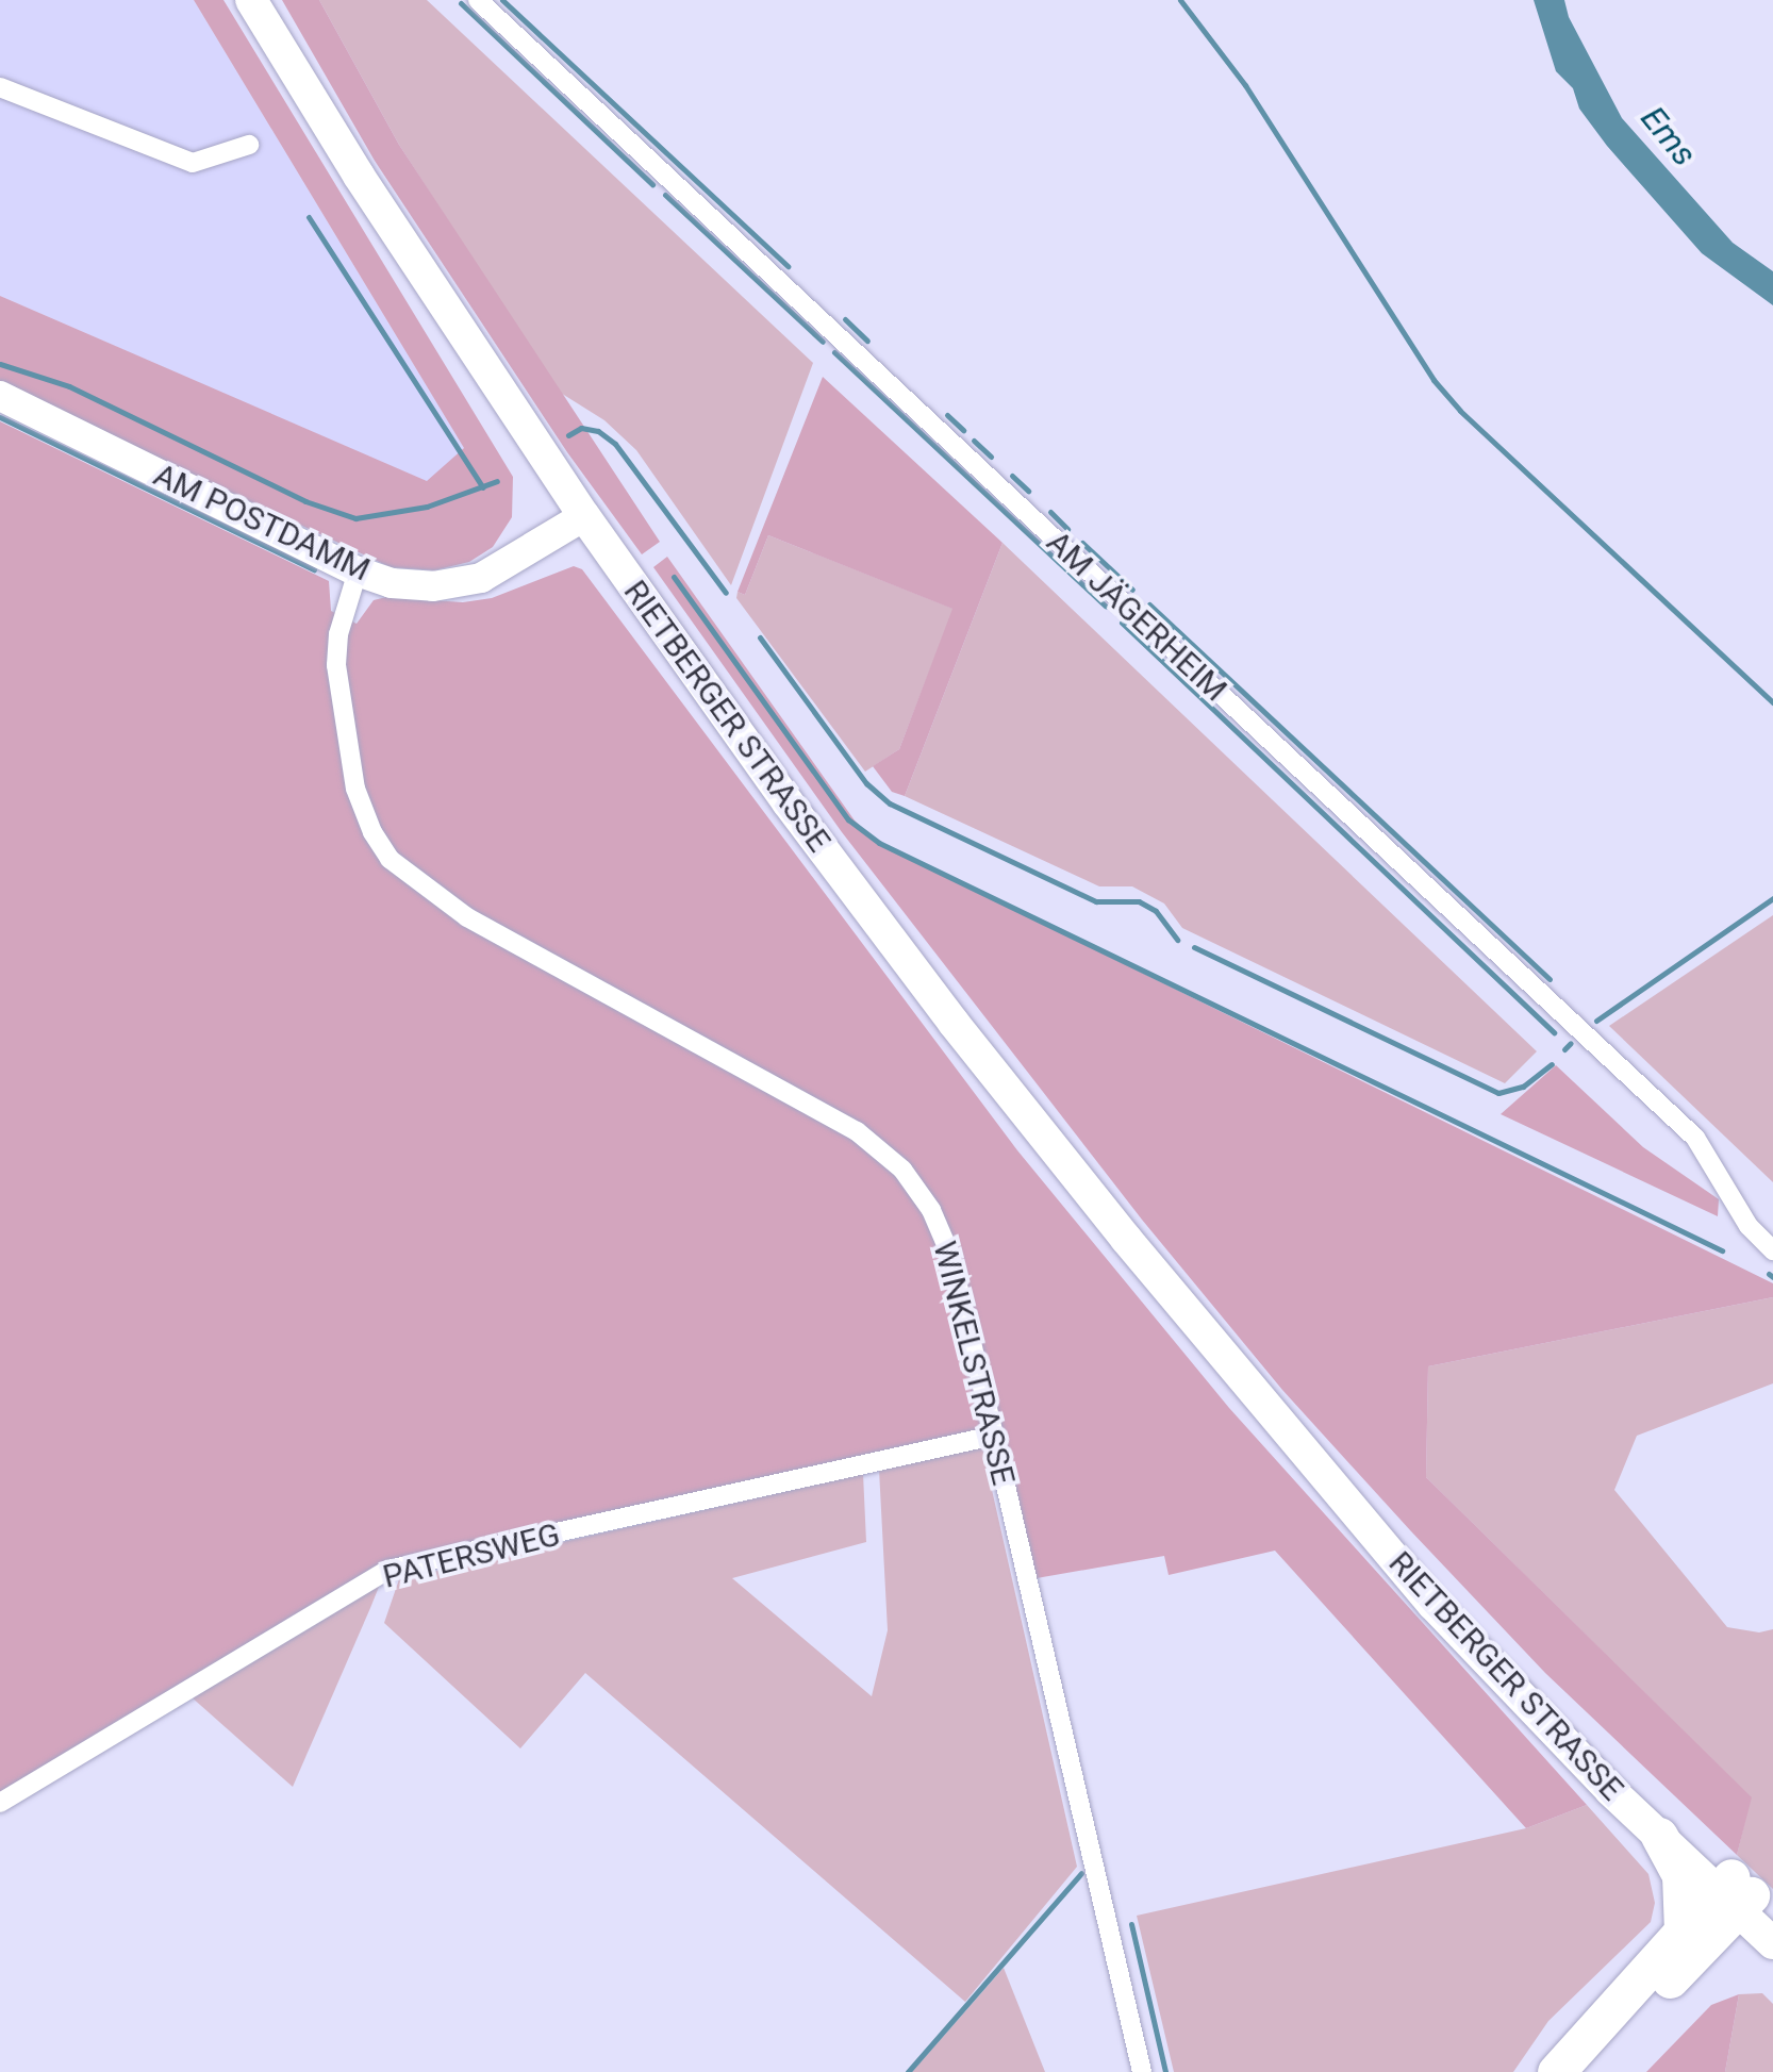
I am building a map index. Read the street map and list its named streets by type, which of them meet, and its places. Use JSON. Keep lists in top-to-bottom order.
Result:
{
  "streets": {
    "main road": ["RIETBERGER STRASSE"],
    "street": [
      "AM POSTDAMM",
      "AM JÄGERHEIM",
      "WINKELSTRASSE",
      "PATERSWEG"
    ]
  },
  "crossings": [
    ["AM POSTDAMM", "RIETBERGER STRASSE"],
    ["AM POSTDAMM", "WINKELSTRASSE"],
    ["WINKELSTRASSE", "PATERSWEG"]
  ],
  "water": ["Ems"]
}
